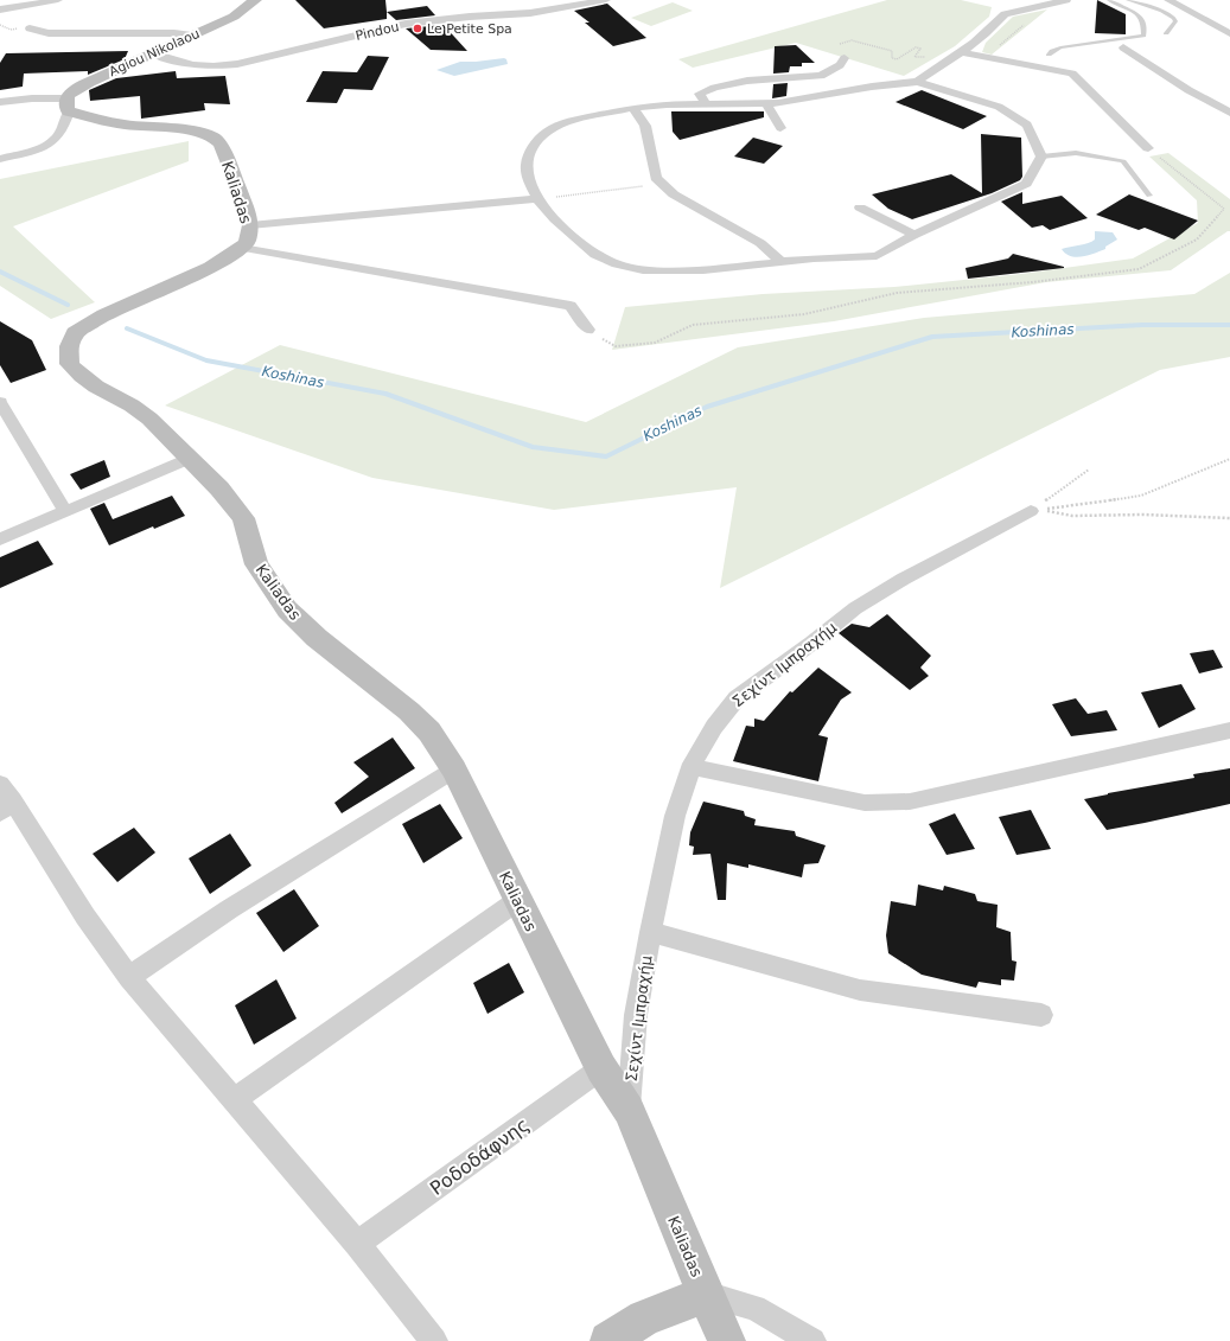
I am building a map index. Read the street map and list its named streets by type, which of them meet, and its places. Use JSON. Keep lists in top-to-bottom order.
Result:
{
  "streets": {
    "street": [
      "Pindou",
      "Agiou Nikolaou",
      "Kaliadas",
      "Σεχίντ Ιμπραχήμ",
      "Ροδοδάφνης"
    ]
  },
  "crossings": [
    ["Pindou", "Agiou Nikolaou"],
    ["Agiou Nikolaou", "Kaliadas"],
    ["Kaliadas", "Σεχίντ Ιμπραχήμ"],
    ["Kaliadas", "Ροδοδάφνης"]
  ],
  "water": ["Koshinas"],
  "places": ["Le Petite Spa"]
}
